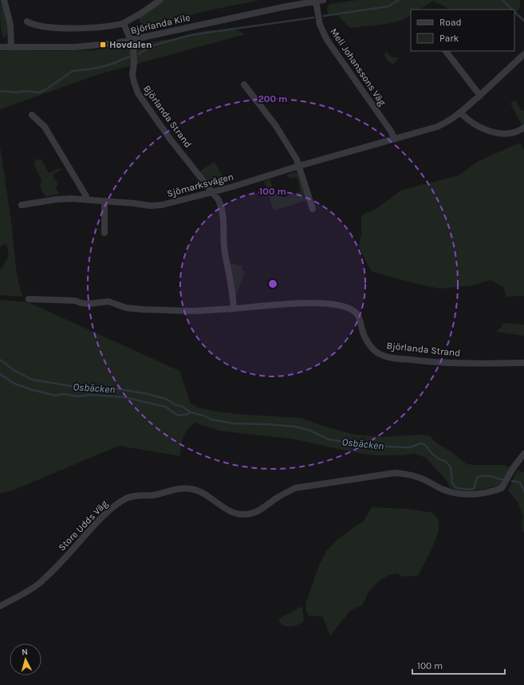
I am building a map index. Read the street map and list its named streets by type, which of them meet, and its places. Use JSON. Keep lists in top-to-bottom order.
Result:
{
  "streets": {
    "street": [
      "Björlanda Kile",
      "Meli Johanssons Väg",
      "Björlanda Strand",
      "Sjömarksvägen",
      "Store Udds Väg"
    ]
  },
  "crossings": [
    ["Björlanda Kile", "Meli Johanssons Väg"],
    ["Björlanda Kile", "Björlanda Strand"],
    ["Meli Johanssons Väg", "Sjömarksvägen"],
    ["Björlanda Strand", "Sjömarksvägen"]
  ],
  "water": ["Osbäcken"],
  "places": {
    "transit": ["Hovdalen"]
  },
  "legend": ["Road", "Park"],
  "scale_bar": "100 m",
  "north": "top",
  "rings": ["200 m", "100 m"]
}
